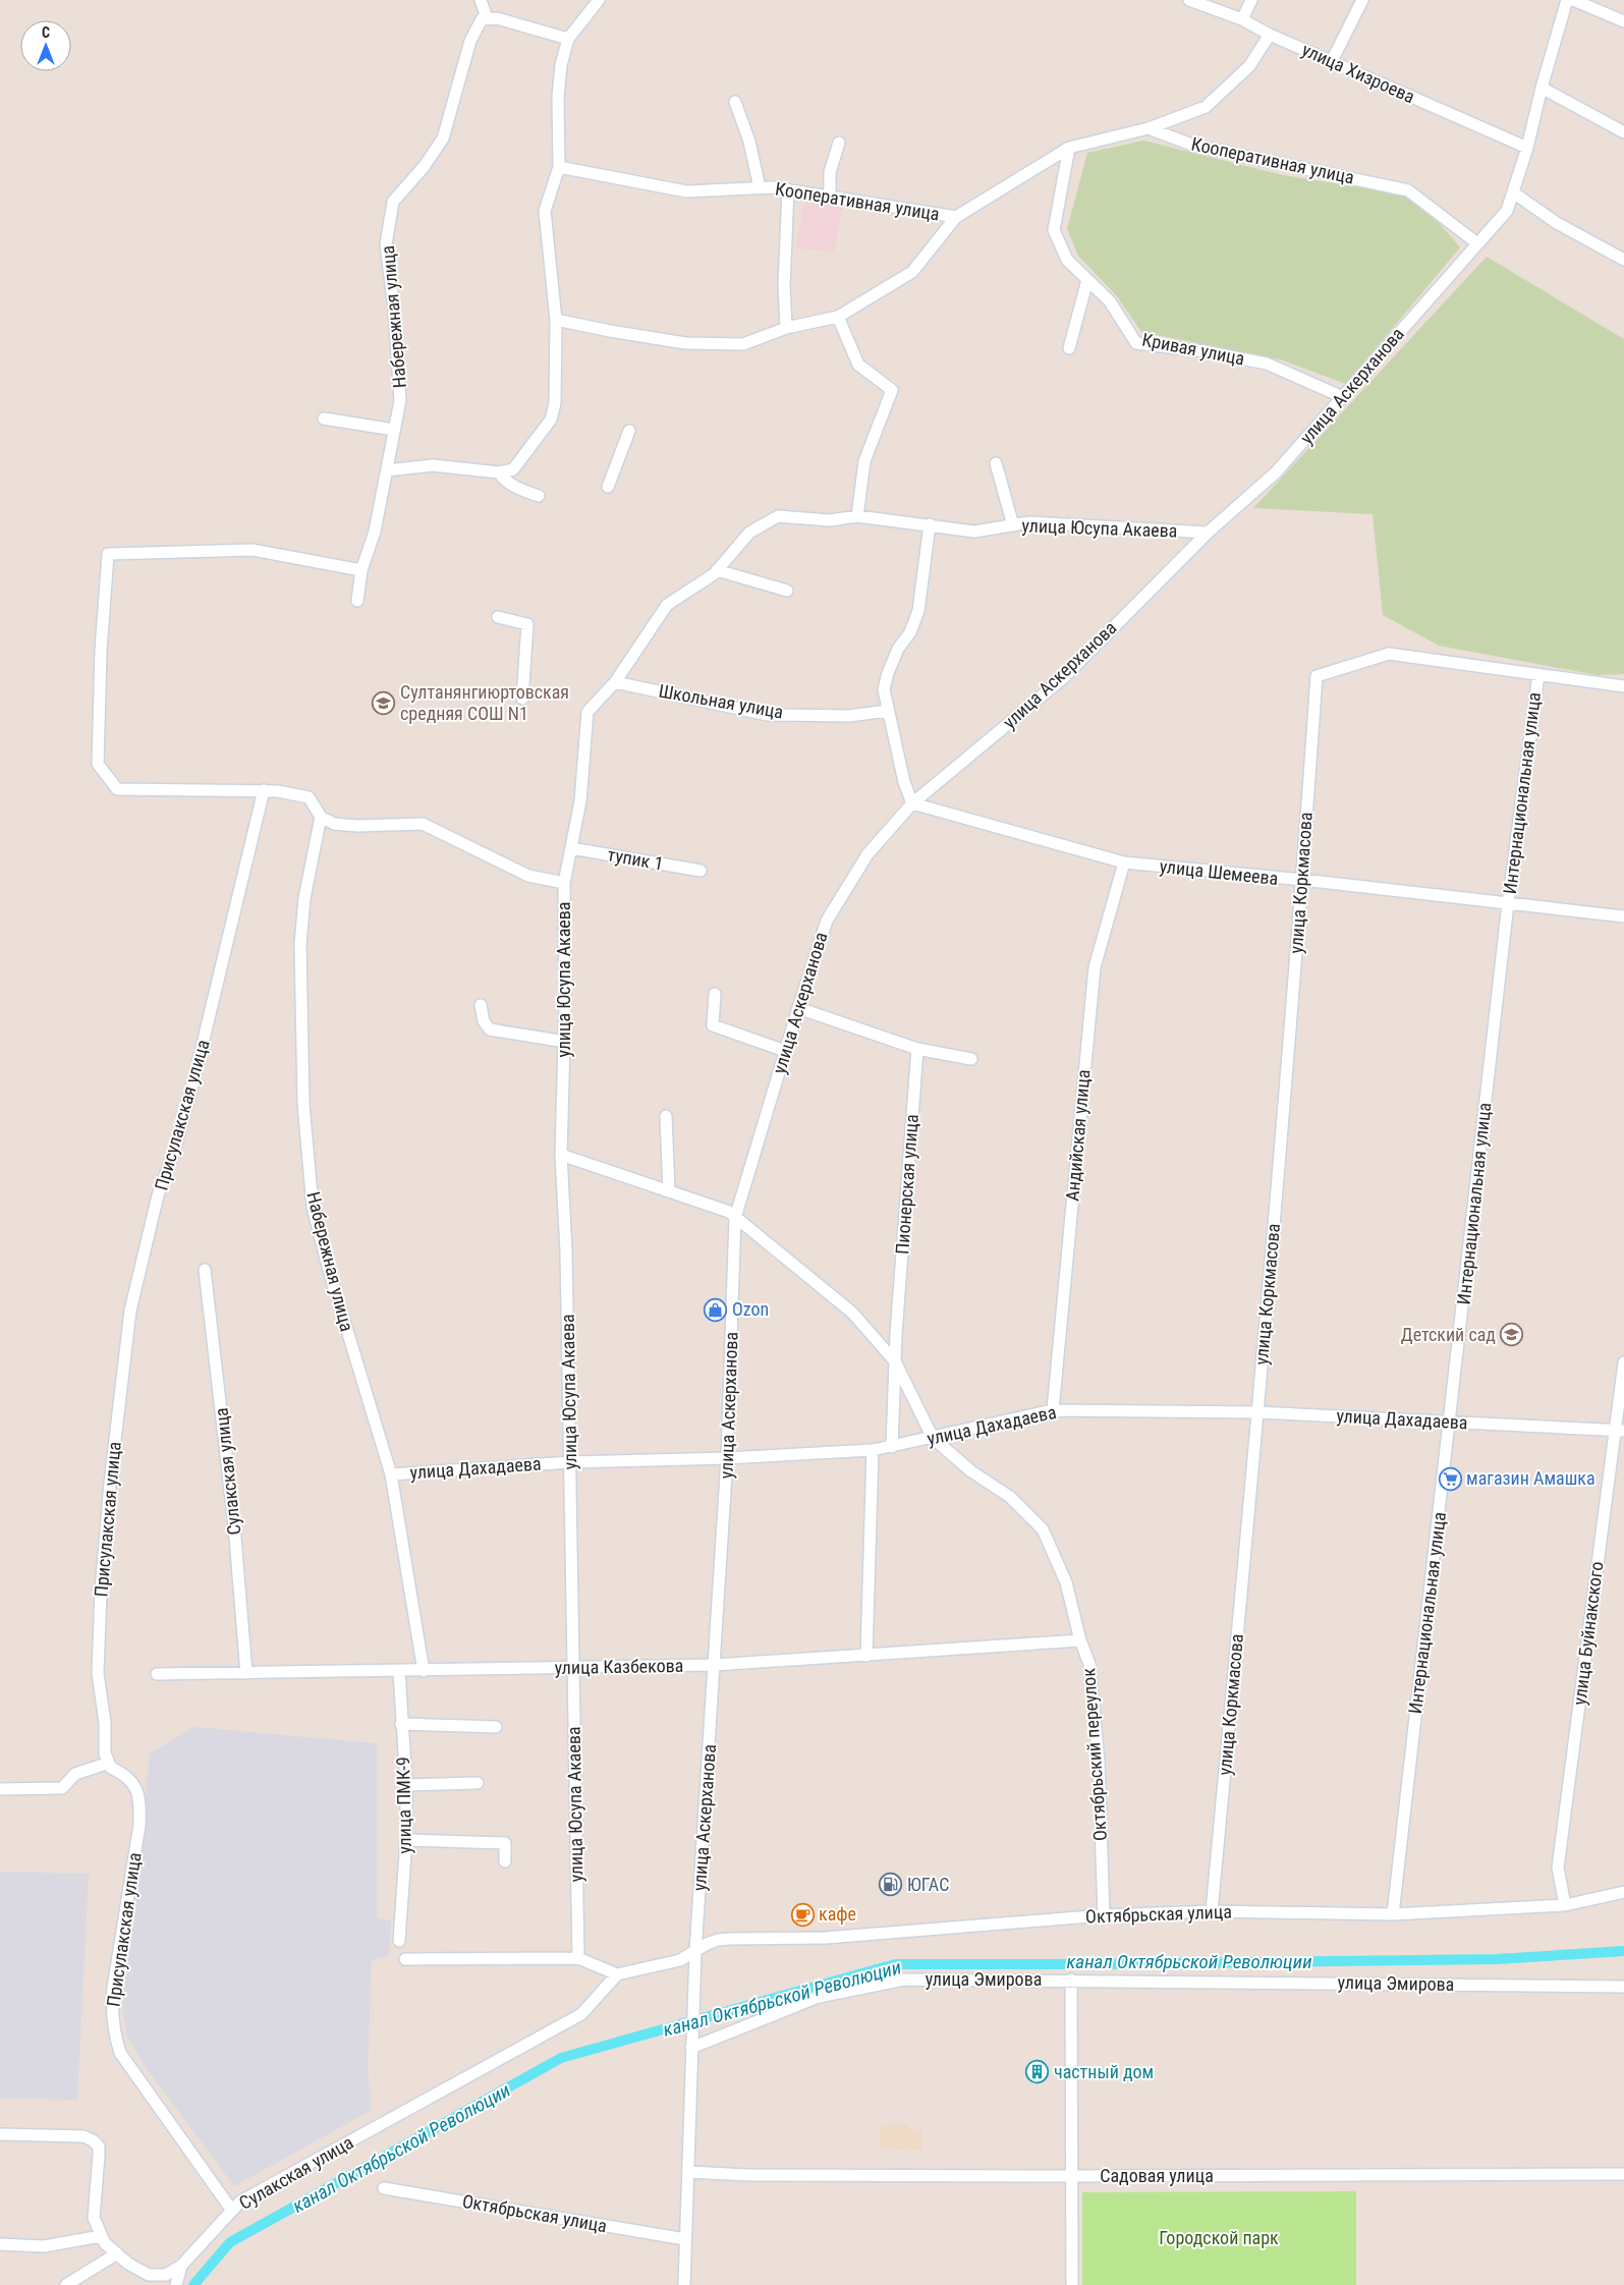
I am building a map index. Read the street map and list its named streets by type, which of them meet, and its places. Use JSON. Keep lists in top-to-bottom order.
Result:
{
  "streets": {
    "street": [
      "улица Хизроева",
      "Кооперативная улица",
      "Набережная улица",
      "Кривая улица",
      "улица Аскерханова",
      "улица Юсупа Акаева",
      "Школьная улица",
      "Интернациональная улица",
      "тупик 1",
      "улица Шемеева",
      "улица Коркмасова",
      "Присулакская улица",
      "Андийская улица",
      "Пионерская улица",
      "улица Дахадаева",
      "Сулакская улица",
      "улица Буйнакского",
      "улица Казбекова",
      "Октябрьский переулок",
      "улица ПМК-9",
      "Октябрьская улица",
      "улица Эмирова",
      "Садовая улица"
    ]
  },
  "crossings": [
    ["улица Хизроева", "улица Аскерханова"],
    ["Кооперативная улица", "Кривая улица"],
    ["Кооперативная улица", "улица Аскерханова"],
    ["Набережная улица", "улица Дахадаева"],
    ["Набережная улица", "улица Казбекова"],
    ["Кривая улица", "улица Аскерханова"],
    ["улица Аскерханова", "улица Юсупа Акаева"],
    ["улица Аскерханова", "улица Шемеева"],
    ["улица Аскерханова", "улица Дахадаева"],
    ["улица Аскерханова", "улица Казбекова"],
    ["улица Аскерханова", "Октябрьский переулок"],
    ["улица Аскерханова", "Октябрьская улица"],
    ["улица Аскерханова", "улица Эмирова"],
    ["улица Аскерханова", "Садовая улица"],
    ["улица Юсупа Акаева", "Школьная улица"],
    ["улица Юсупа Акаева", "тупик 1"],
    ["улица Юсупа Акаева", "улица Дахадаева"],
    ["улица Юсупа Акаева", "улица Казбекова"],
    ["улица Юсупа Акаева", "Октябрьский переулок"],
    ["Интернациональная улица", "улица Шемеева"],
    ["Интернациональная улица", "улица Коркмасова"],
    ["Интернациональная улица", "улица Дахадаева"],
    ["Интернациональная улица", "Октябрьская улица"],
    ["улица Шемеева", "улица Коркмасова"],
    ["улица Шемеева", "Андийская улица"],
    ["улица Коркмасова", "улица Дахадаева"],
    ["улица Коркмасова", "Октябрьская улица"],
    ["Присулакская улица", "Сулакская улица"],
    ["Андийская улица", "улица Дахадаева"],
    ["Пионерская улица", "улица Дахадаева"],
    ["Пионерская улица", "Октябрьский переулок"],
    ["улица Дахадаева", "улица Буйнакского"],
    ["улица Дахадаева", "Октябрьский переулок"],
    ["Сулакская улица", "улица Казбекова"],
    ["Сулакская улица", "Октябрьская улица"],
    ["улица Буйнакского", "Октябрьская улица"],
    ["улица Казбекова", "Октябрьский переулок"],
    ["улица Казбекова", "улица ПМК-9"],
    ["Октябрьский переулок", "Октябрьская улица"]
  ],
  "water": ["канал Октябрьской Революции"],
  "parks": ["Городской парк"],
  "places": {
    "school or university": ["Султанянгиюртовская средняя СОШ N1", "Детский сад"],
    "shop": ["Ozon"],
    "supermarket": ["магазин Амашка"],
    "fuel station": ["ЮГАС"],
    "cafe": ["кафе"],
    "building": ["частный дом"]
  },
  "north": "top"
}
